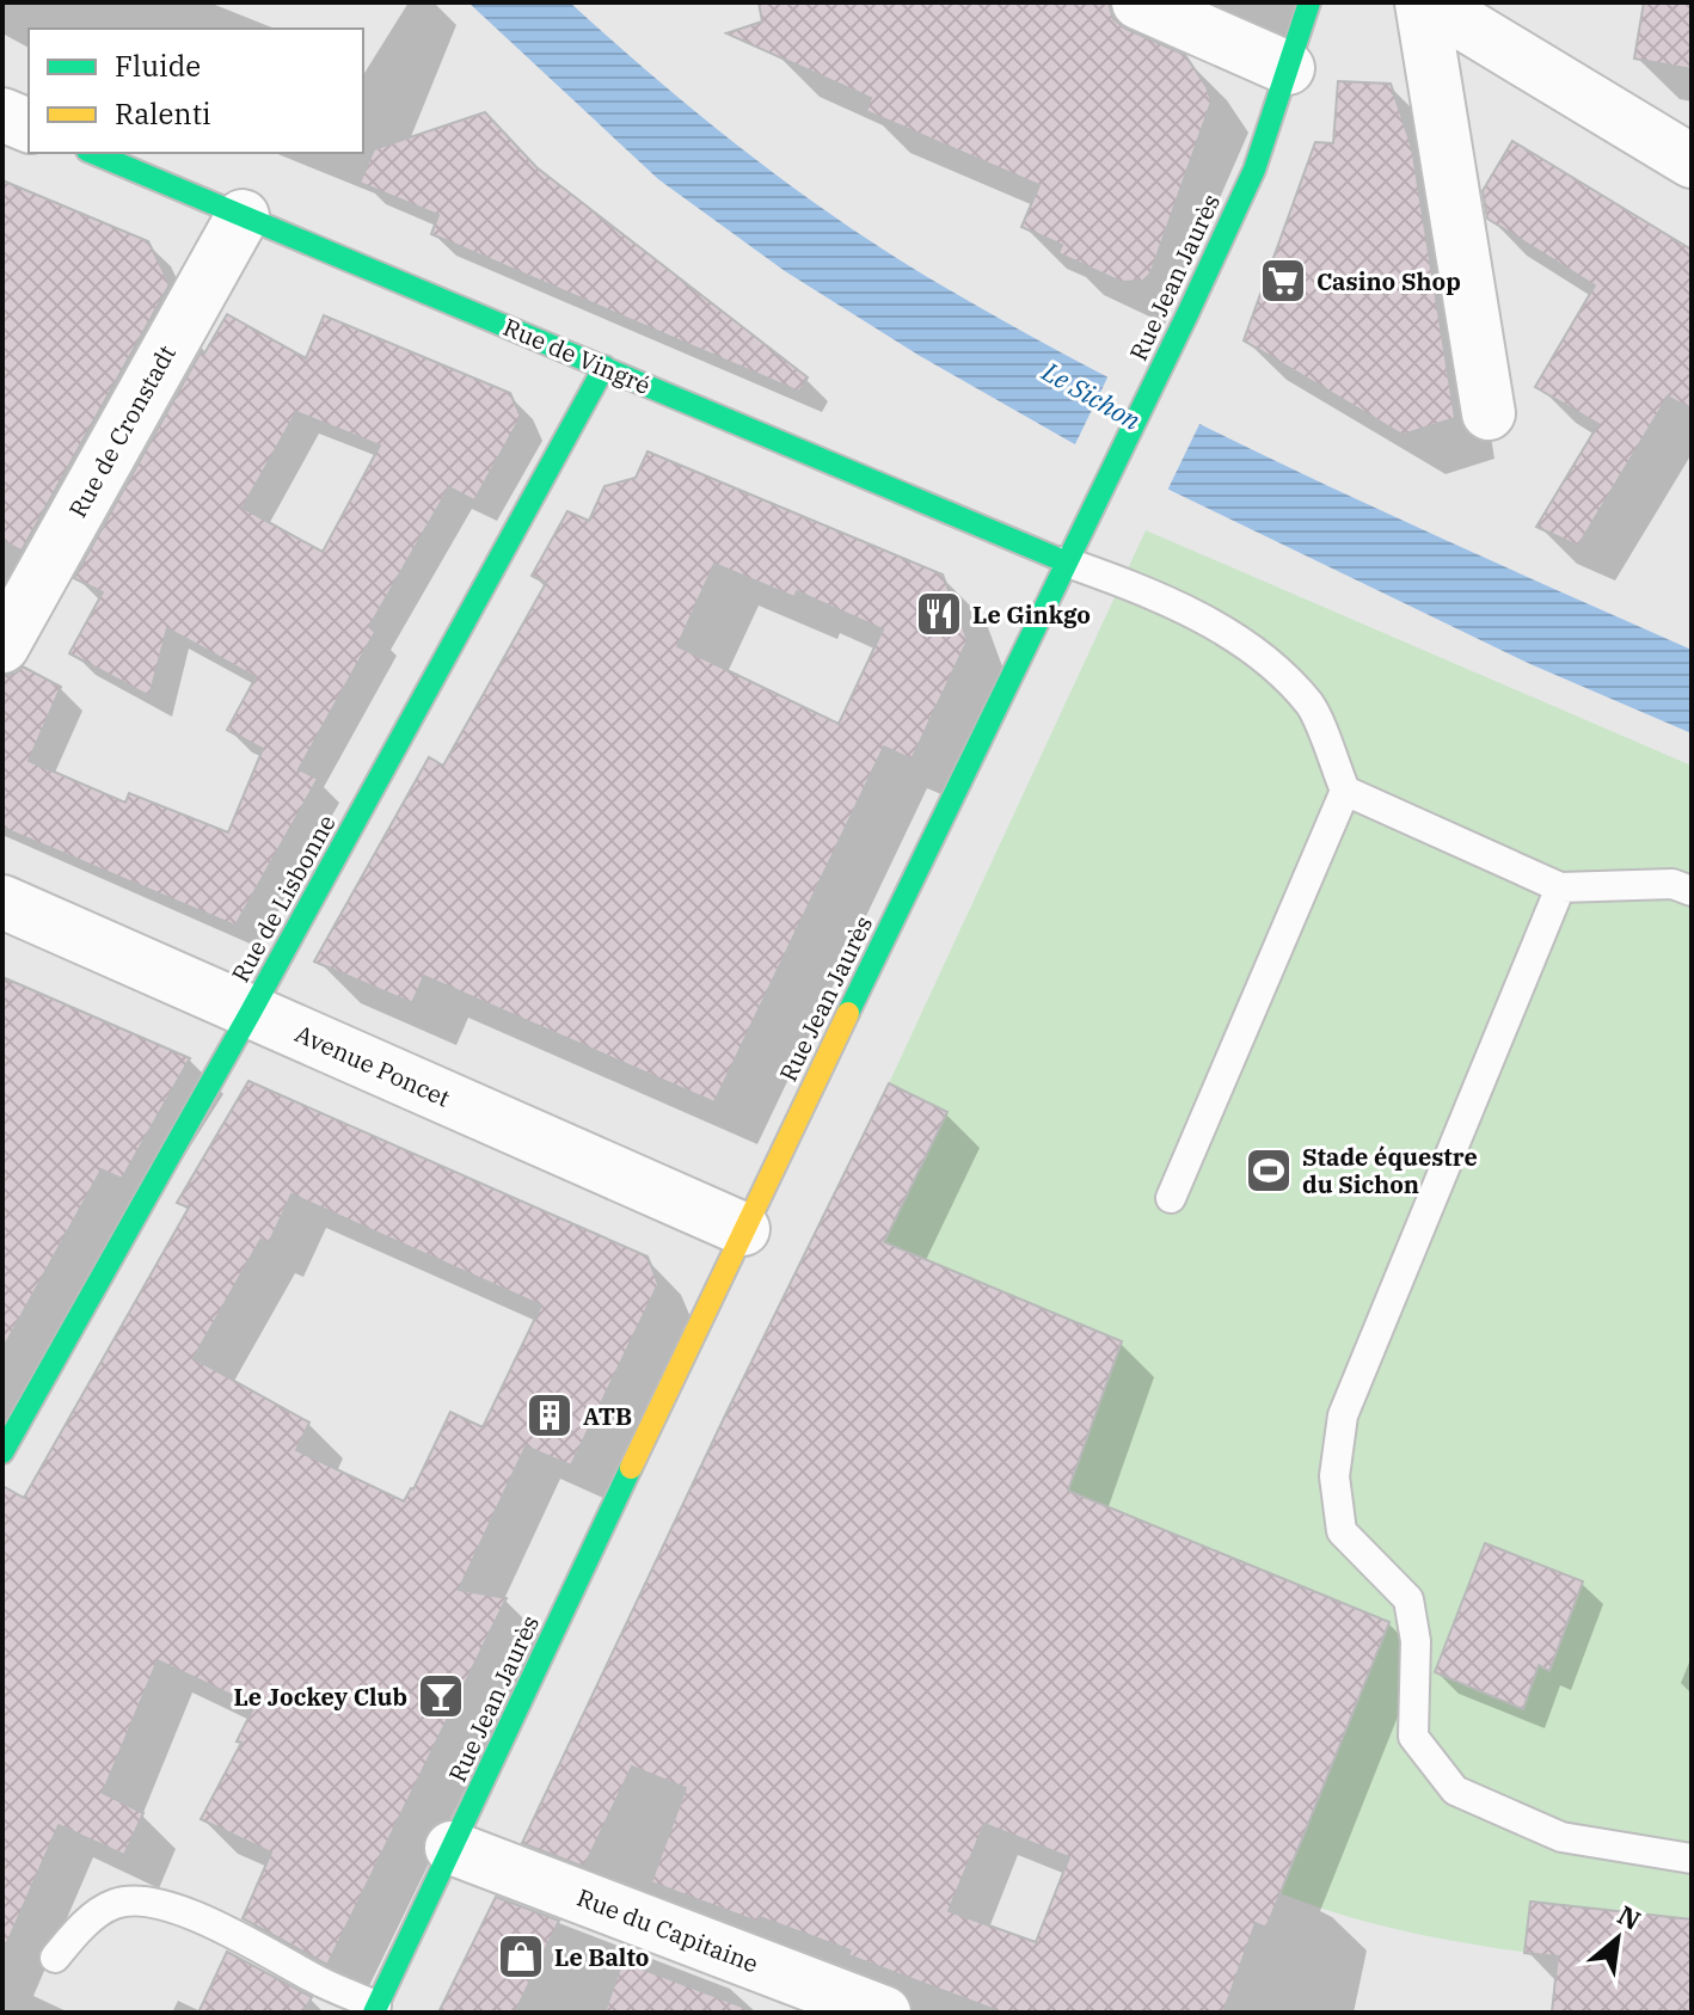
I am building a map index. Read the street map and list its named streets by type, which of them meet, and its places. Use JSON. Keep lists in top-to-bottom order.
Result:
{
  "streets": {
    "street": [
      "Rue Jean Jaurès",
      "Rue de Vingré",
      "Rue de Cronstadt",
      "Rue de Lisbonne",
      "Avenue Poncet",
      "Rue du Capitaine"
    ]
  },
  "crossings": [
    ["Rue Jean Jaurès", "Rue de Vingré"],
    ["Rue Jean Jaurès", "Avenue Poncet"],
    ["Rue Jean Jaurès", "Rue du Capitaine"],
    ["Rue de Vingré", "Rue de Cronstadt"],
    ["Rue de Vingré", "Rue de Lisbonne"],
    ["Rue de Lisbonne", "Avenue Poncet"]
  ],
  "water": ["Le Sichon"],
  "places": {
    "supermarket": ["Casino Shop"],
    "restaurant": ["Le Ginkgo"],
    "sports": ["Stade équestre du Sichon"],
    "building": ["ATB"],
    "bar": ["Le Jockey Club"],
    "shop": ["Le Balto"]
  },
  "legend": ["Fluide", "Ralenti"],
  "north": "top right"
}
